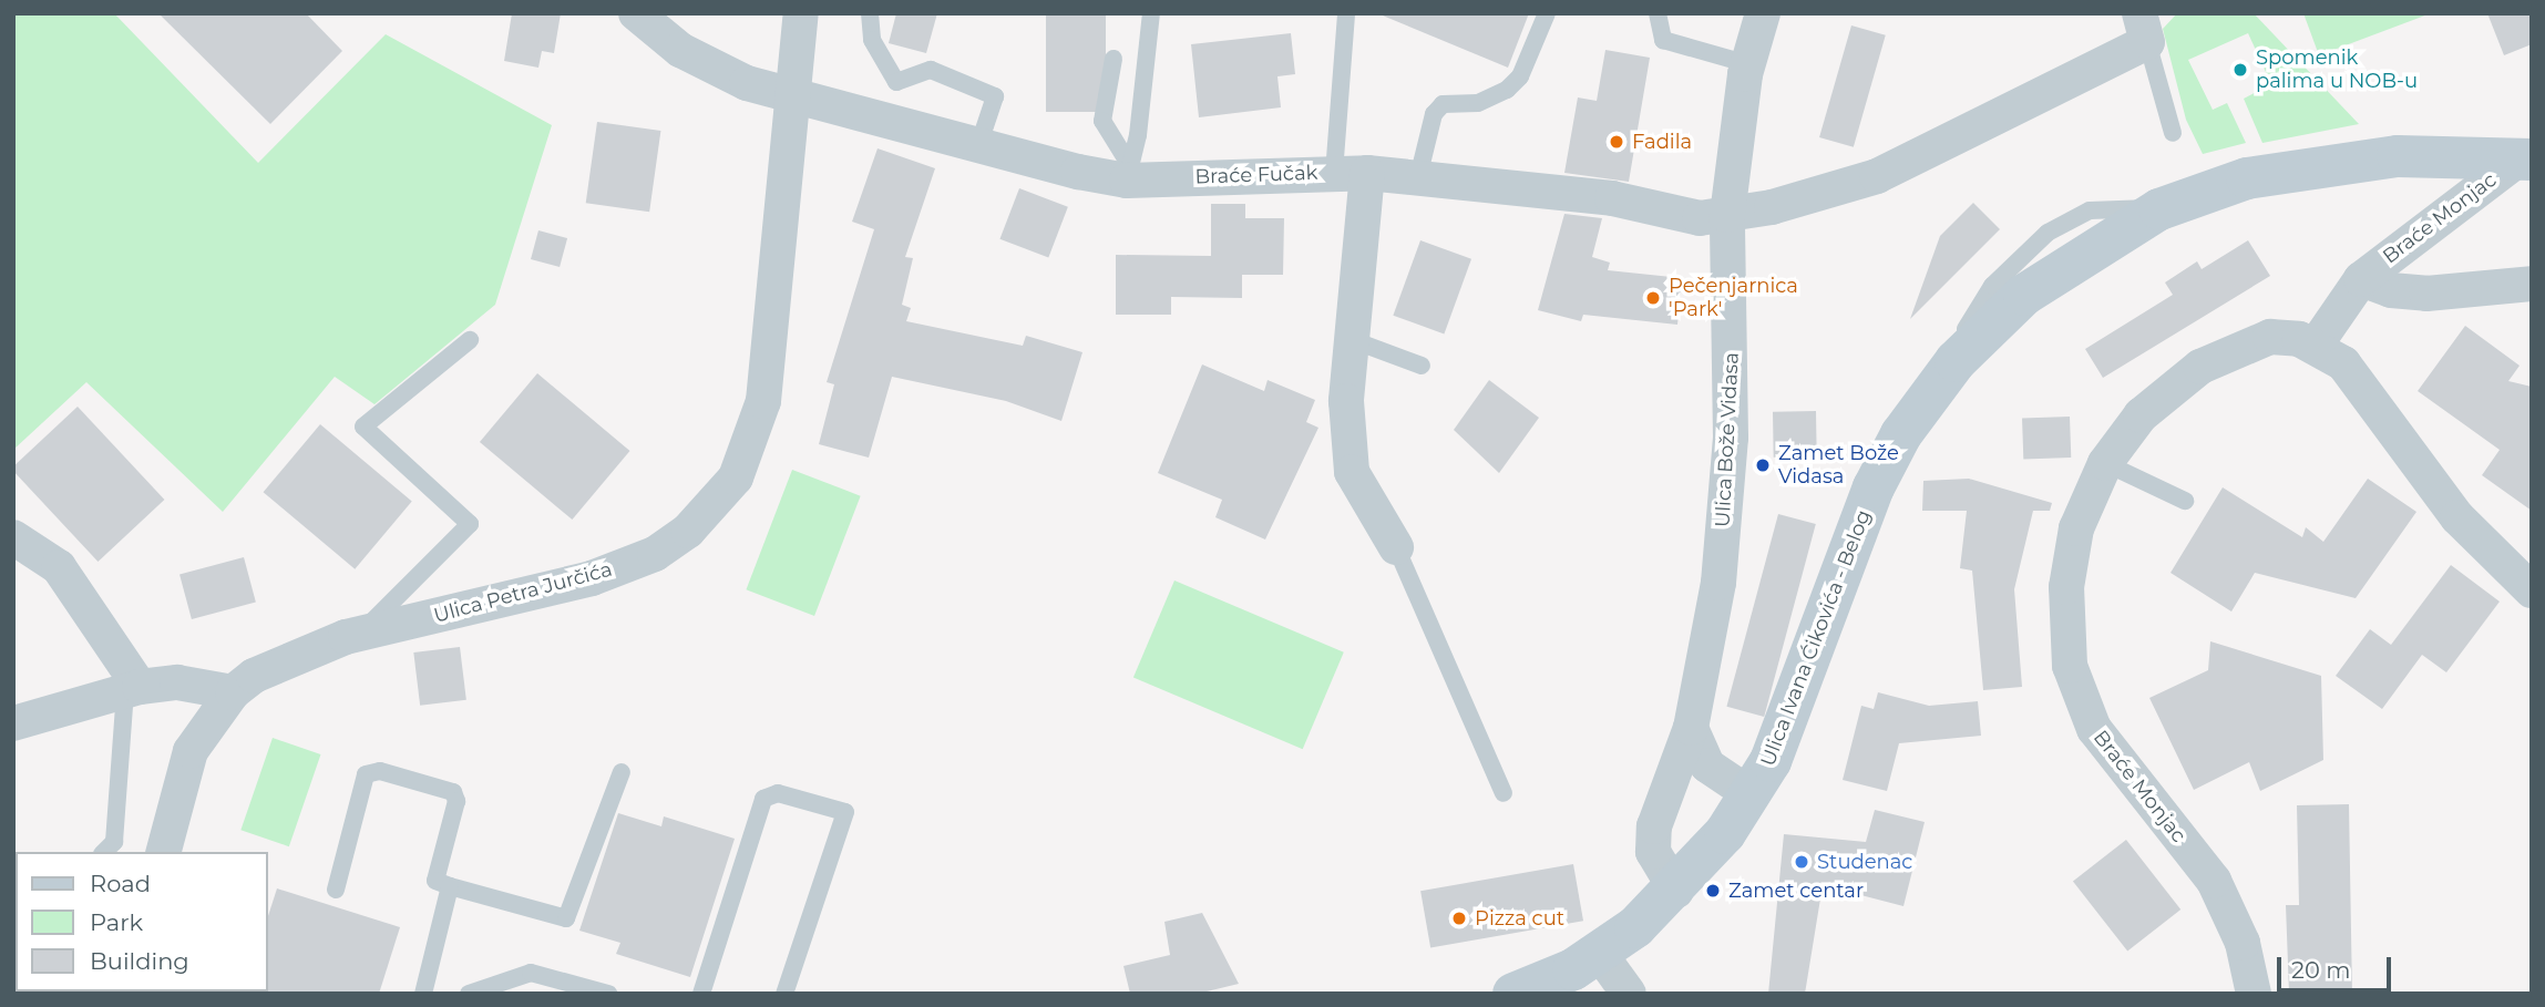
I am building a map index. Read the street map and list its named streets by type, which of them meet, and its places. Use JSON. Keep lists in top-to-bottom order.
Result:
{
  "streets": {
    "main road": ["Ulica Ivana Ćikovića - Belog"],
    "street": [
      "Braće Fučak",
      "Braće Monjac",
      "Ulica Bože Vidasa",
      "Ulica Petra Jurčića"
    ]
  },
  "crossings": [
    ["Braće Fučak", "Ulica Bože Vidasa"],
    ["Braće Fučak", "Ulica Petra Jurčića"],
    ["Braće Monjac", "Ulica Ivana Ćikovića - Belog"],
    ["Ulica Bože Vidasa", "Ulica Ivana Ćikovića - Belog"]
  ],
  "places": [
    "Spomenik palima u NOB-u",
    "Fadila",
    "Pečenjarnica 'Park'",
    "Zamet Bože Vidasa",
    "Studenac",
    "Zamet centar",
    "Pizza cut"
  ],
  "legend": ["Road", "Park", "Building"],
  "scale_bar": "20 m"
}
